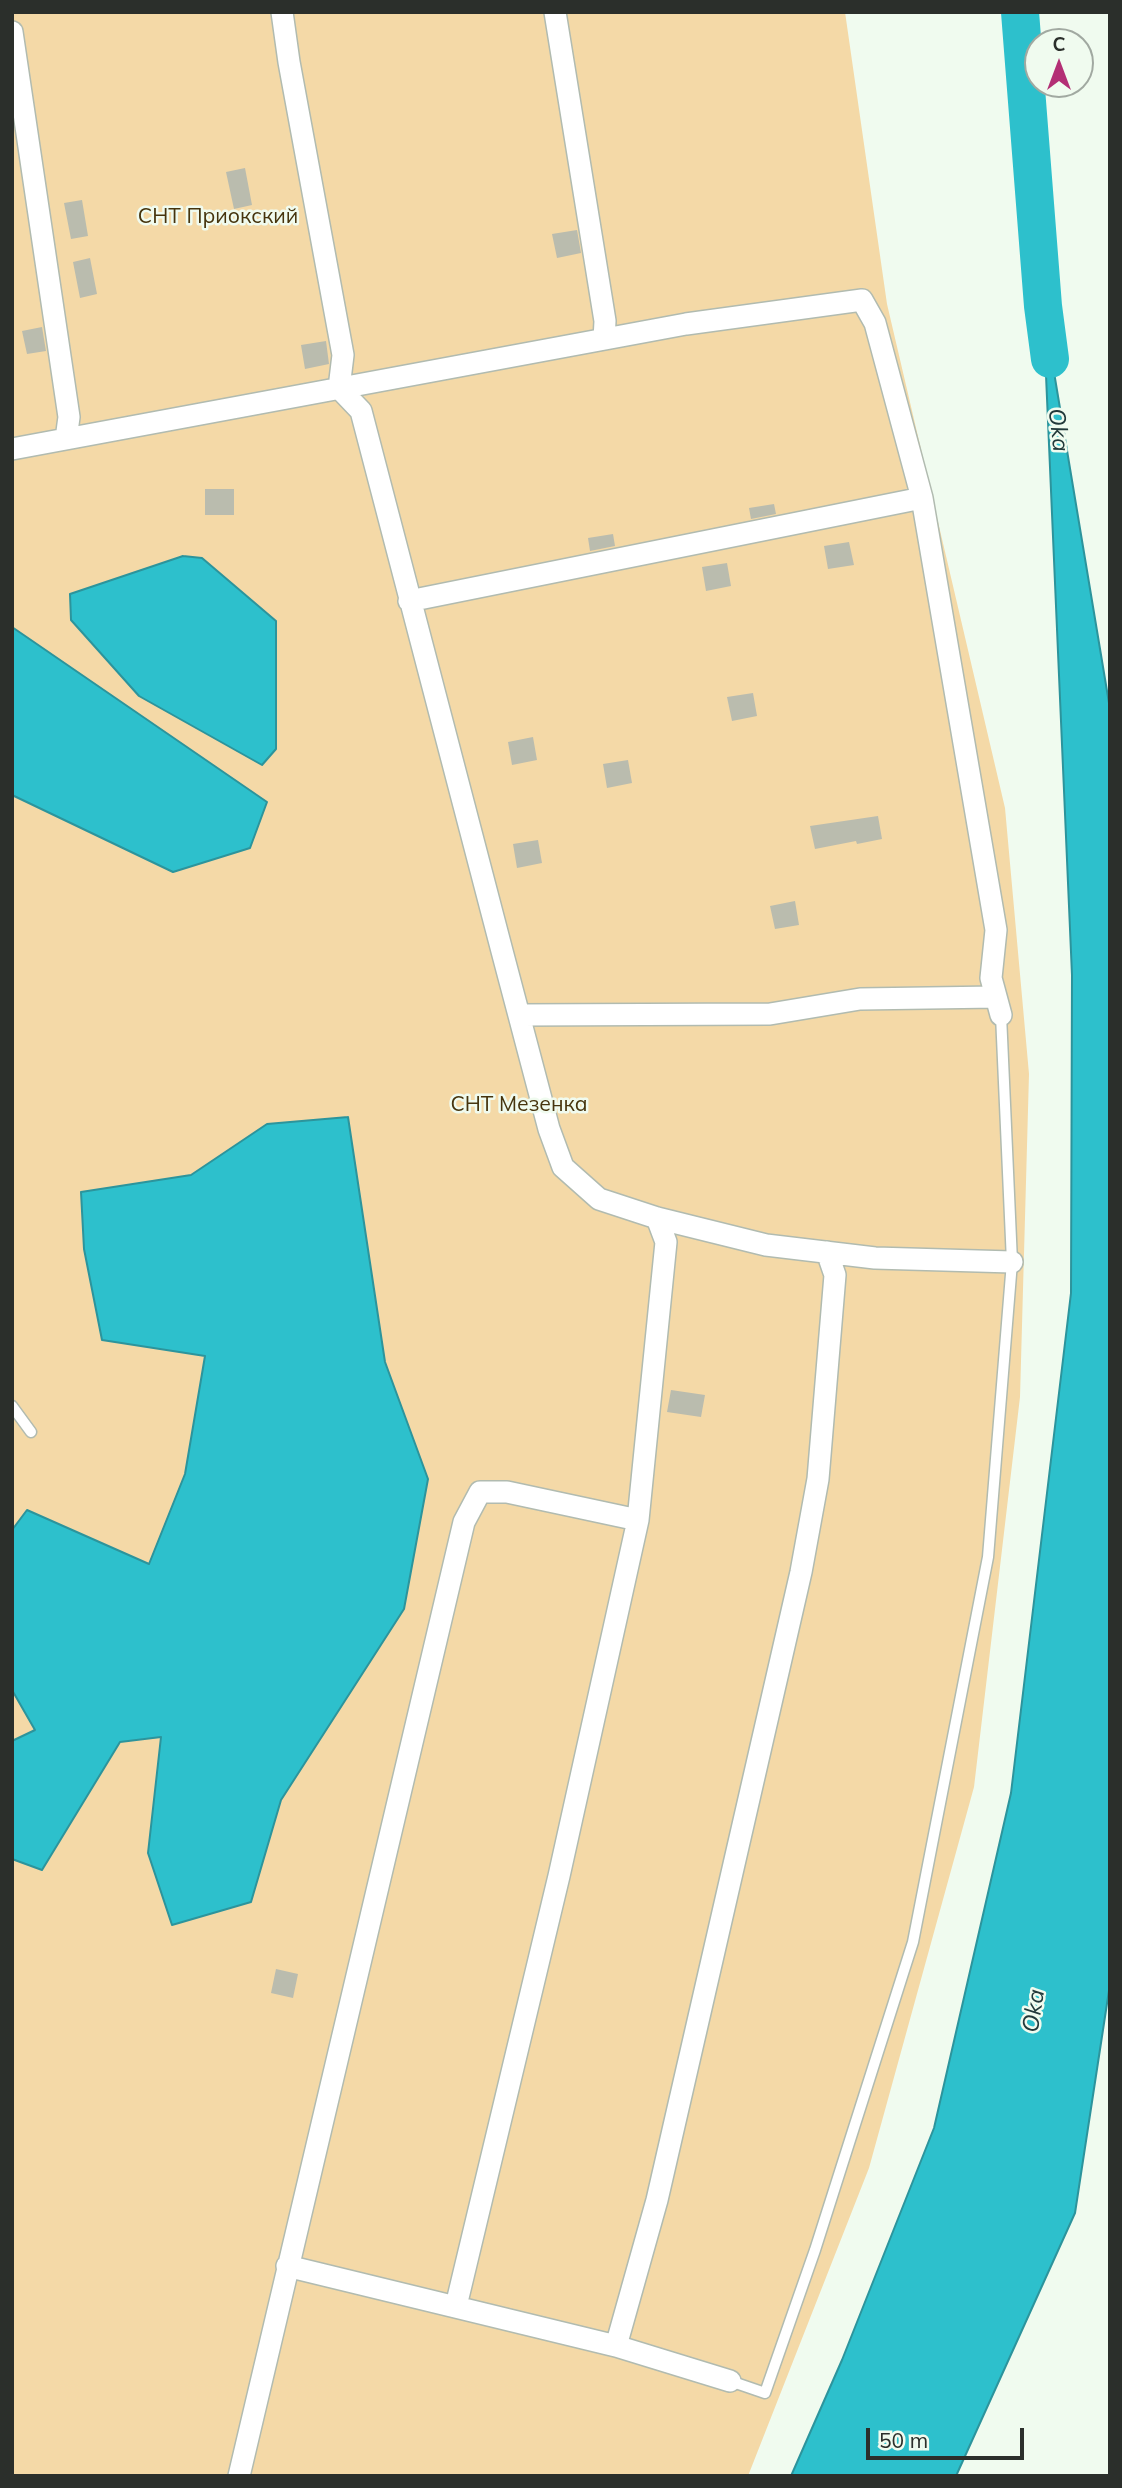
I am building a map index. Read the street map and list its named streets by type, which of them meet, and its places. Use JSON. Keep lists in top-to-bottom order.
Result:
{
  "water": ["Oka"],
  "parks": ["СНТ Приокский", "СНТ Мезенка"],
  "scale_bar": "50 m",
  "north": "top"
}
